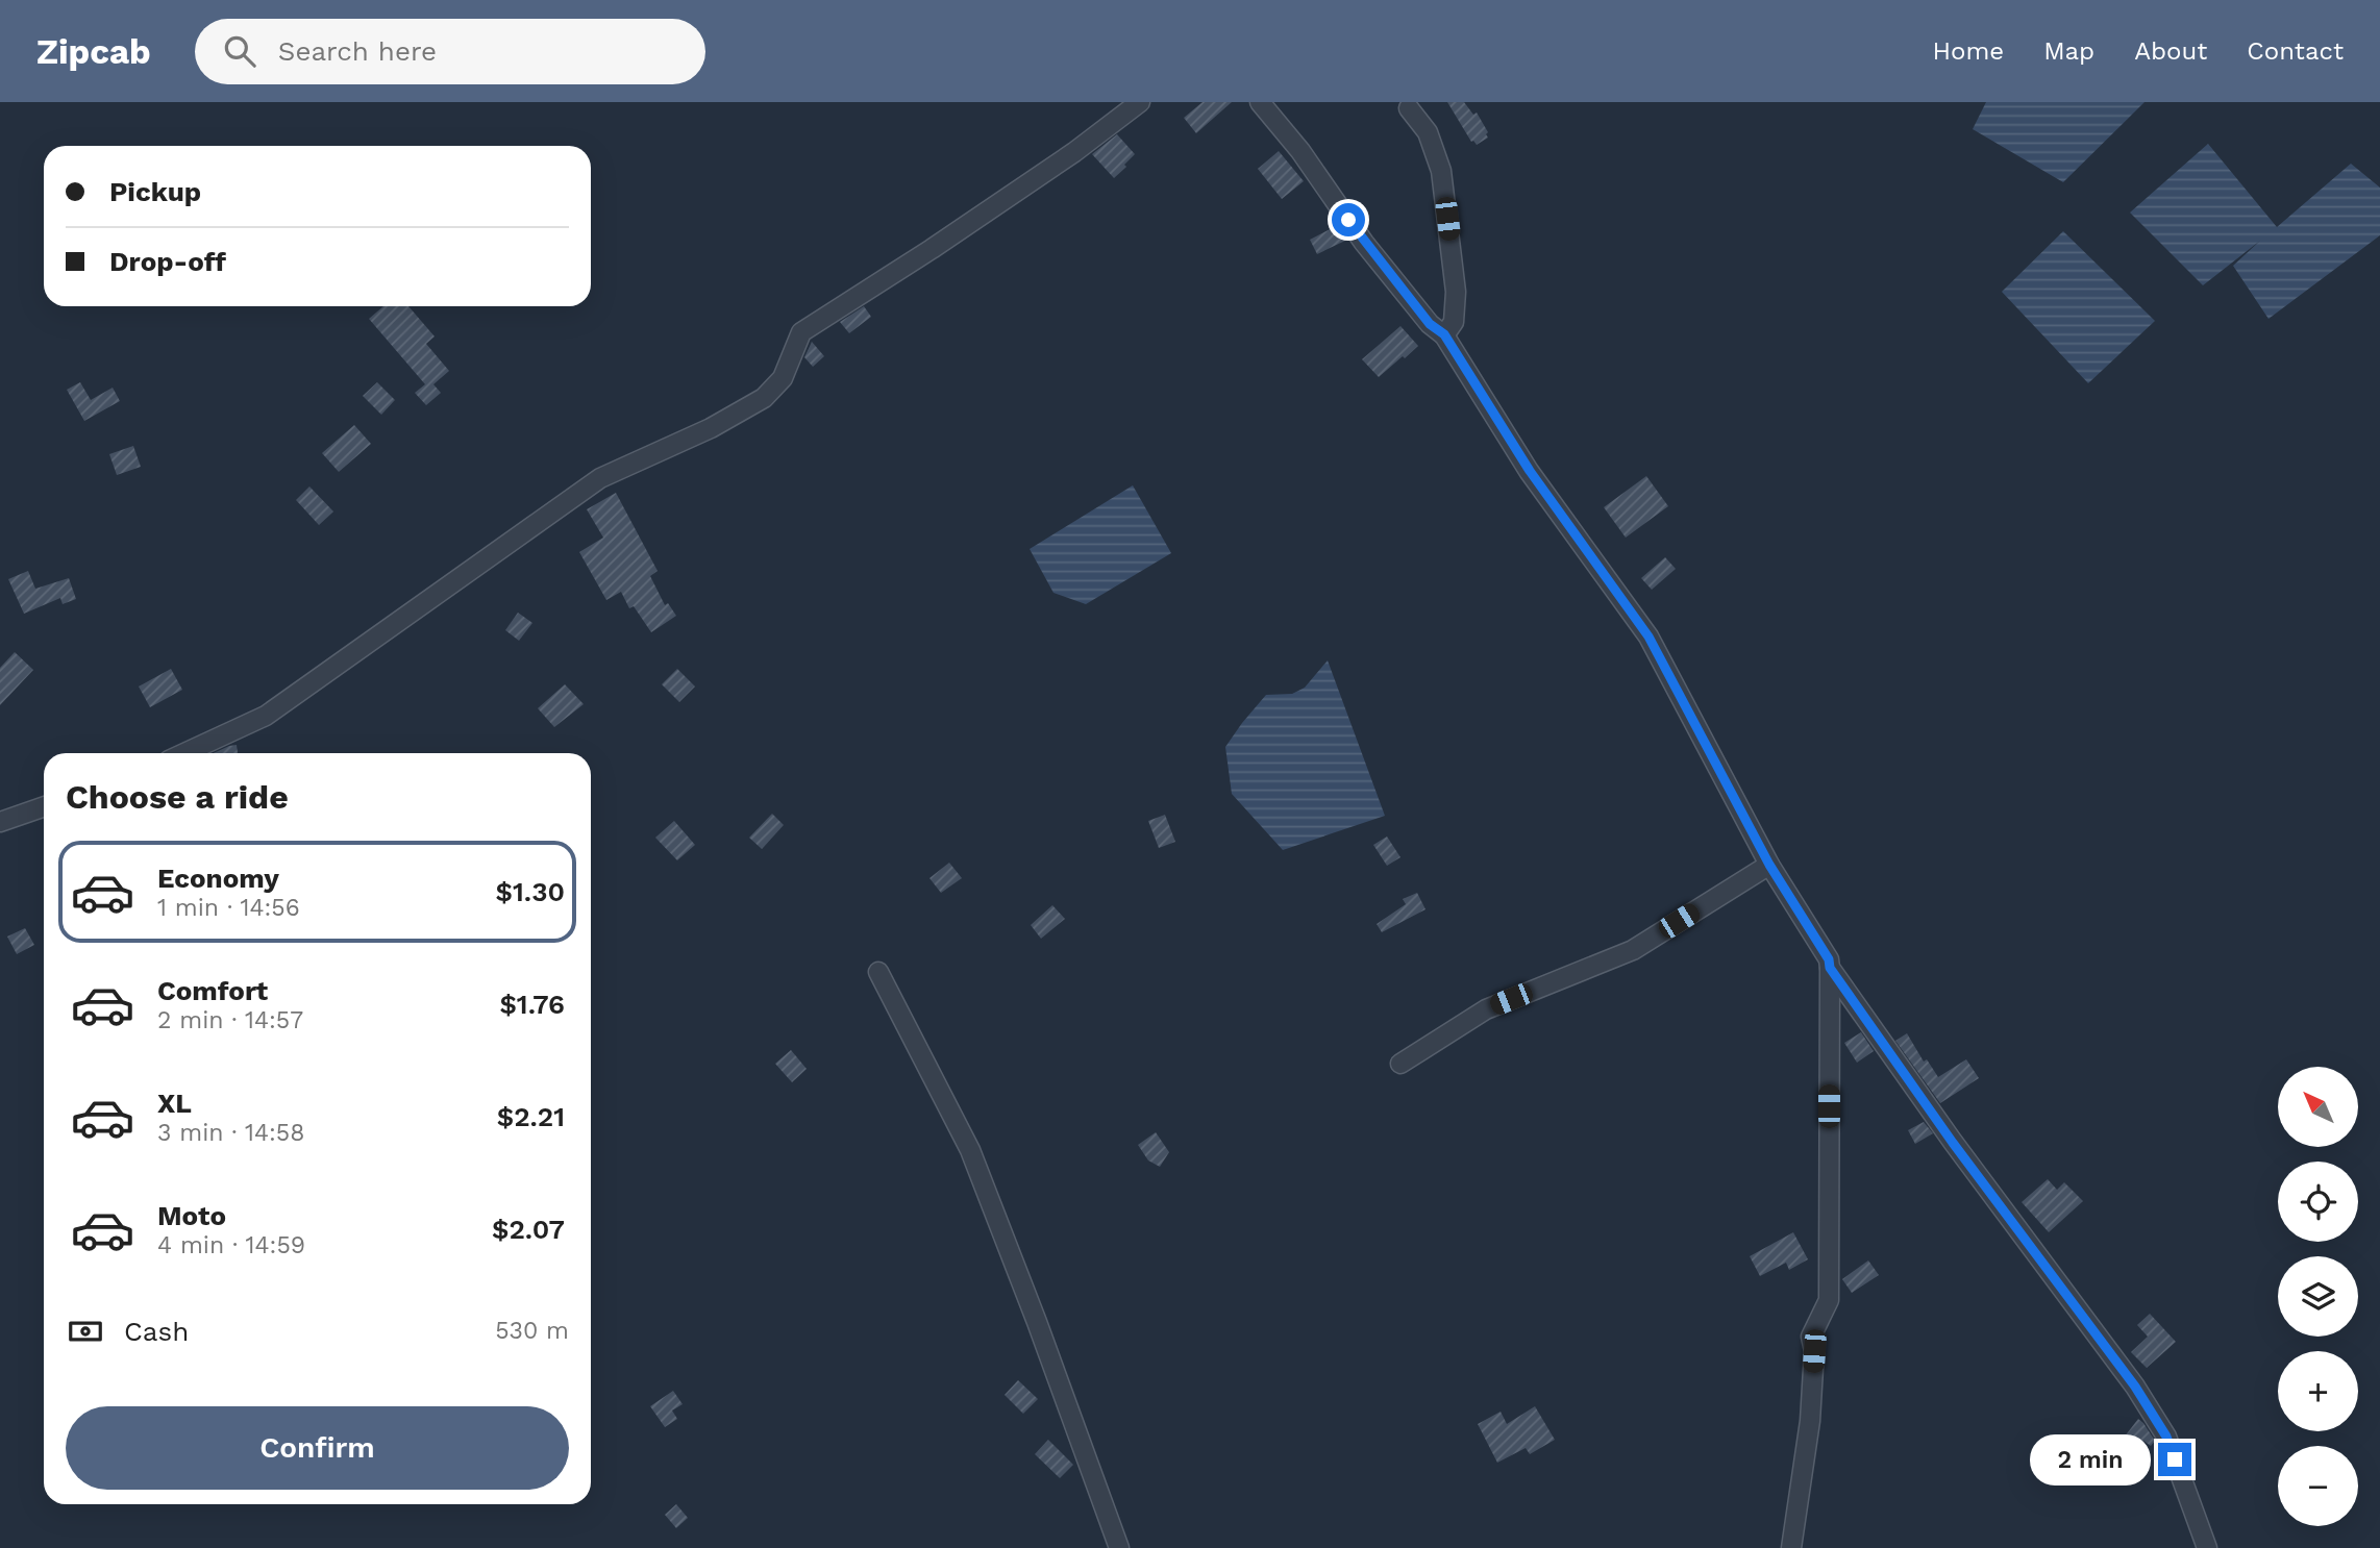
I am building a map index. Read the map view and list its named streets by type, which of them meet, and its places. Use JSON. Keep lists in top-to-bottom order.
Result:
{
  "north": "top left",
  "page": {
    "header": "Zipcab",
    "search": "Search here",
    "nav": [
      "Home",
      "Map",
      "About",
      "Contact"
    ],
    "banner": ["Pickup", "Drop-off"],
    "heading": "Choose a ride",
    "list": [
      {
        "name": "Economy",
        "note": "1 min · 14:56",
        "value": "$1.30"
      },
      {
        "name": "Comfort",
        "note": "2 min · 14:57",
        "value": "$1.76"
      },
      {
        "name": "XL",
        "note": "3 min · 14:58",
        "value": "$2.21"
      },
      {
        "name": "Moto",
        "note": "4 min · 14:59",
        "value": "$2.07"
      }
    ],
    "map_buttons": ["+", "−"],
    "pay": ["Cash", "530 m"],
    "buttons": "Confirm",
    "bubble": "2 min"
  }
}
